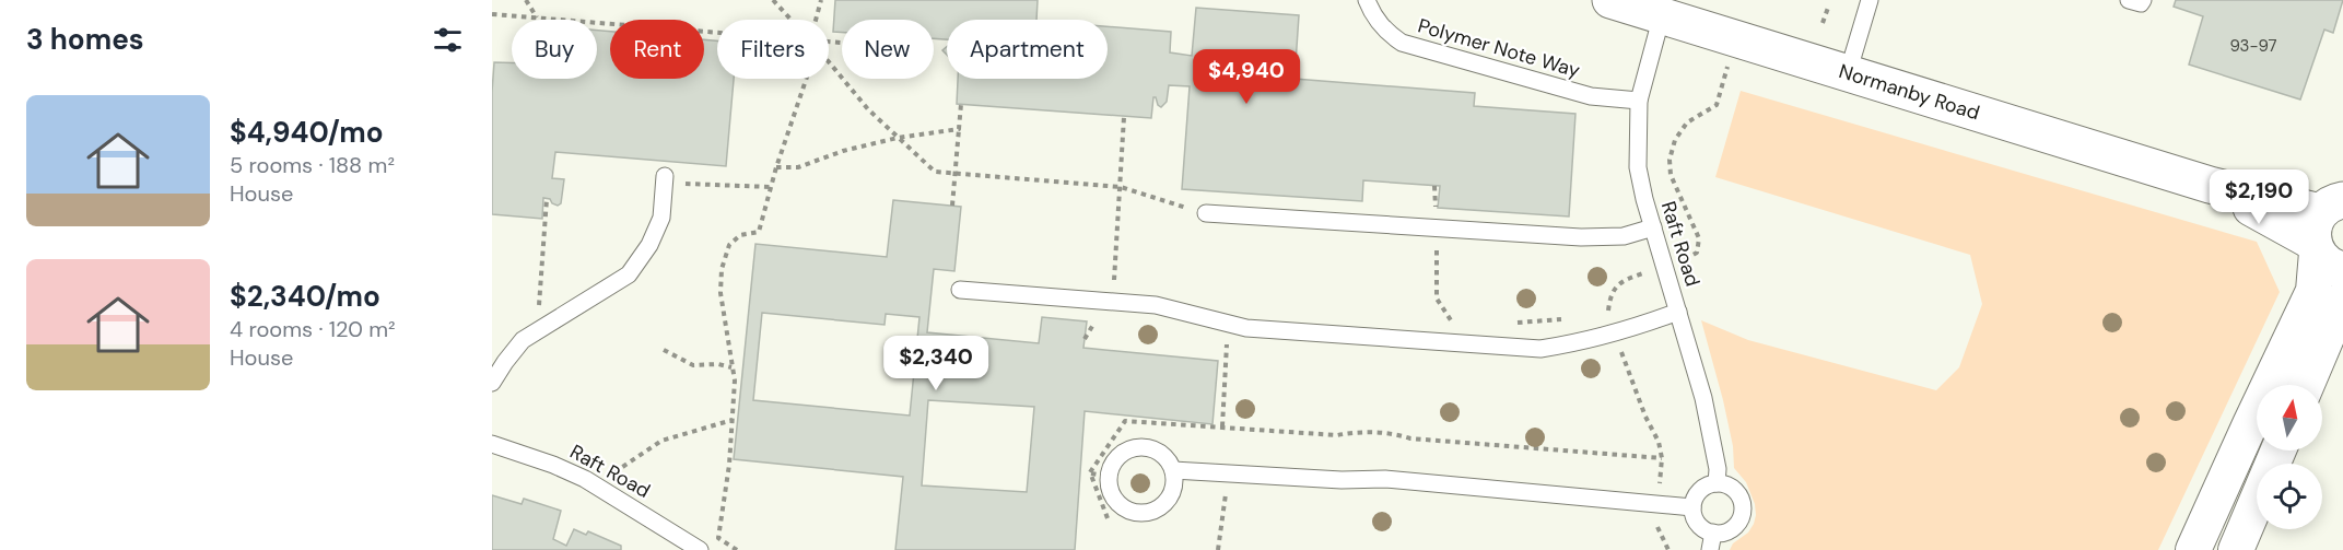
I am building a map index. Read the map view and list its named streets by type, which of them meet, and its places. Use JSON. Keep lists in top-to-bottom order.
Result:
{
  "streets": {
    "street": ["Normanby Road"],
    "lane": ["Polymer Note Way", "Raft Road"]
  },
  "crossings": [
    ["Polymer Note Way", "Raft Road"],
    ["Normanby Road", "Raft Road"]
  ],
  "house_numbers": ["93-97"],
  "north": "top",
  "page": {
    "heading": "3 homes",
    "chip": [
      "Buy",
      "Rent",
      "Filters",
      "New",
      "Apartment"
    ],
    "price": ["$4,940", "$2,190", "$2,340"],
    "list": [
      {
        "name": "$4,940/mo",
        "note": "5 rooms · 188 m² · House"
      },
      {
        "name": "$2,340/mo",
        "note": "4 rooms · 120 m² · House"
      }
    ]
  }
}
